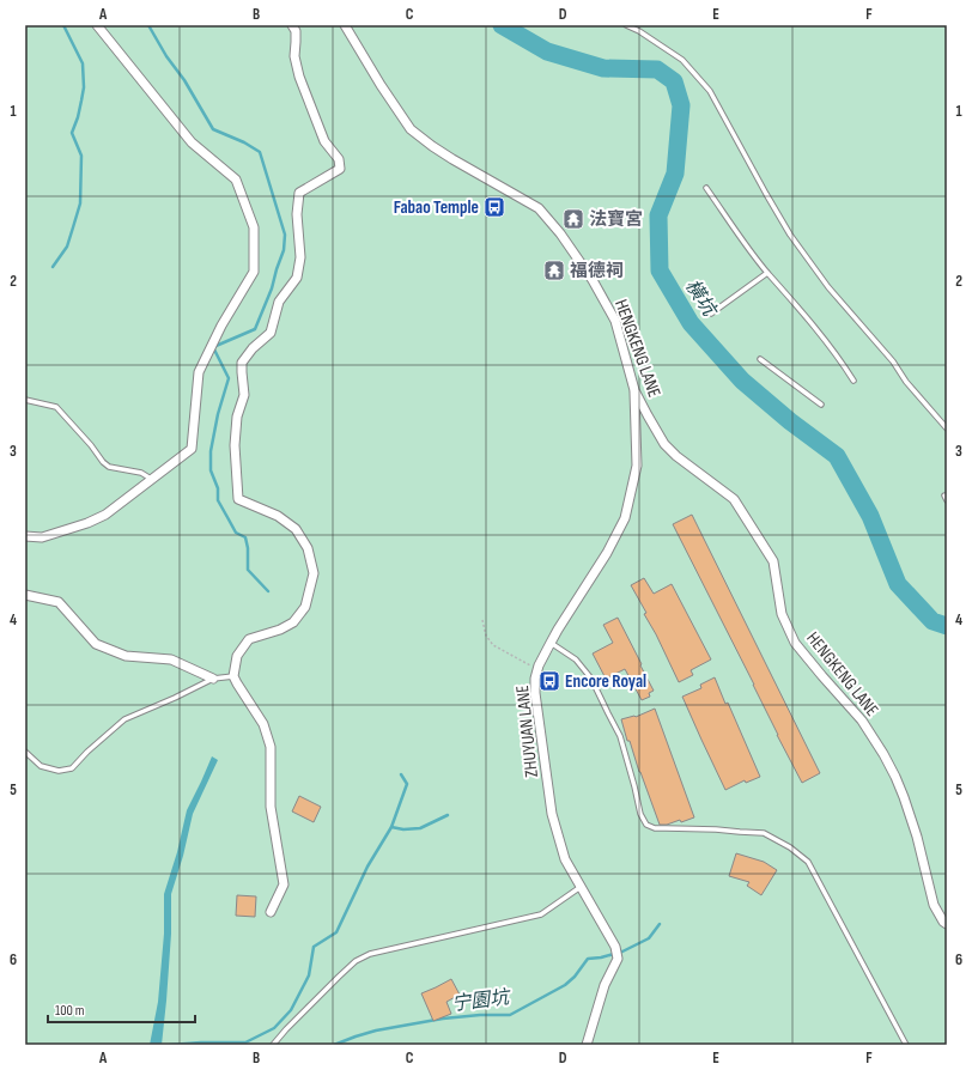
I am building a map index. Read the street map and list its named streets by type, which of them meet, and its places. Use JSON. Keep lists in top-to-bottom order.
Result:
{
  "streets": {
    "street": ["HENGKENG LANE", "ZHUYUAN LANE"]
  },
  "crossings": [
    ["HENGKENG LANE", "ZHUYUAN LANE"]
  ],
  "water": ["橫坑", "宁園坑"],
  "places": {
    "bus stop": ["Fabao Temple", "Encore Royal"],
    "temple": ["法寶宮", "福德祠"]
  },
  "scale_bar": "100 m",
  "grid": {
    "columns": [
      "A",
      "B",
      "C",
      "D",
      "E",
      "F"
    ],
    "rows": [
      "1",
      "2",
      "3",
      "4",
      "5",
      "6"
    ]
  }
}
